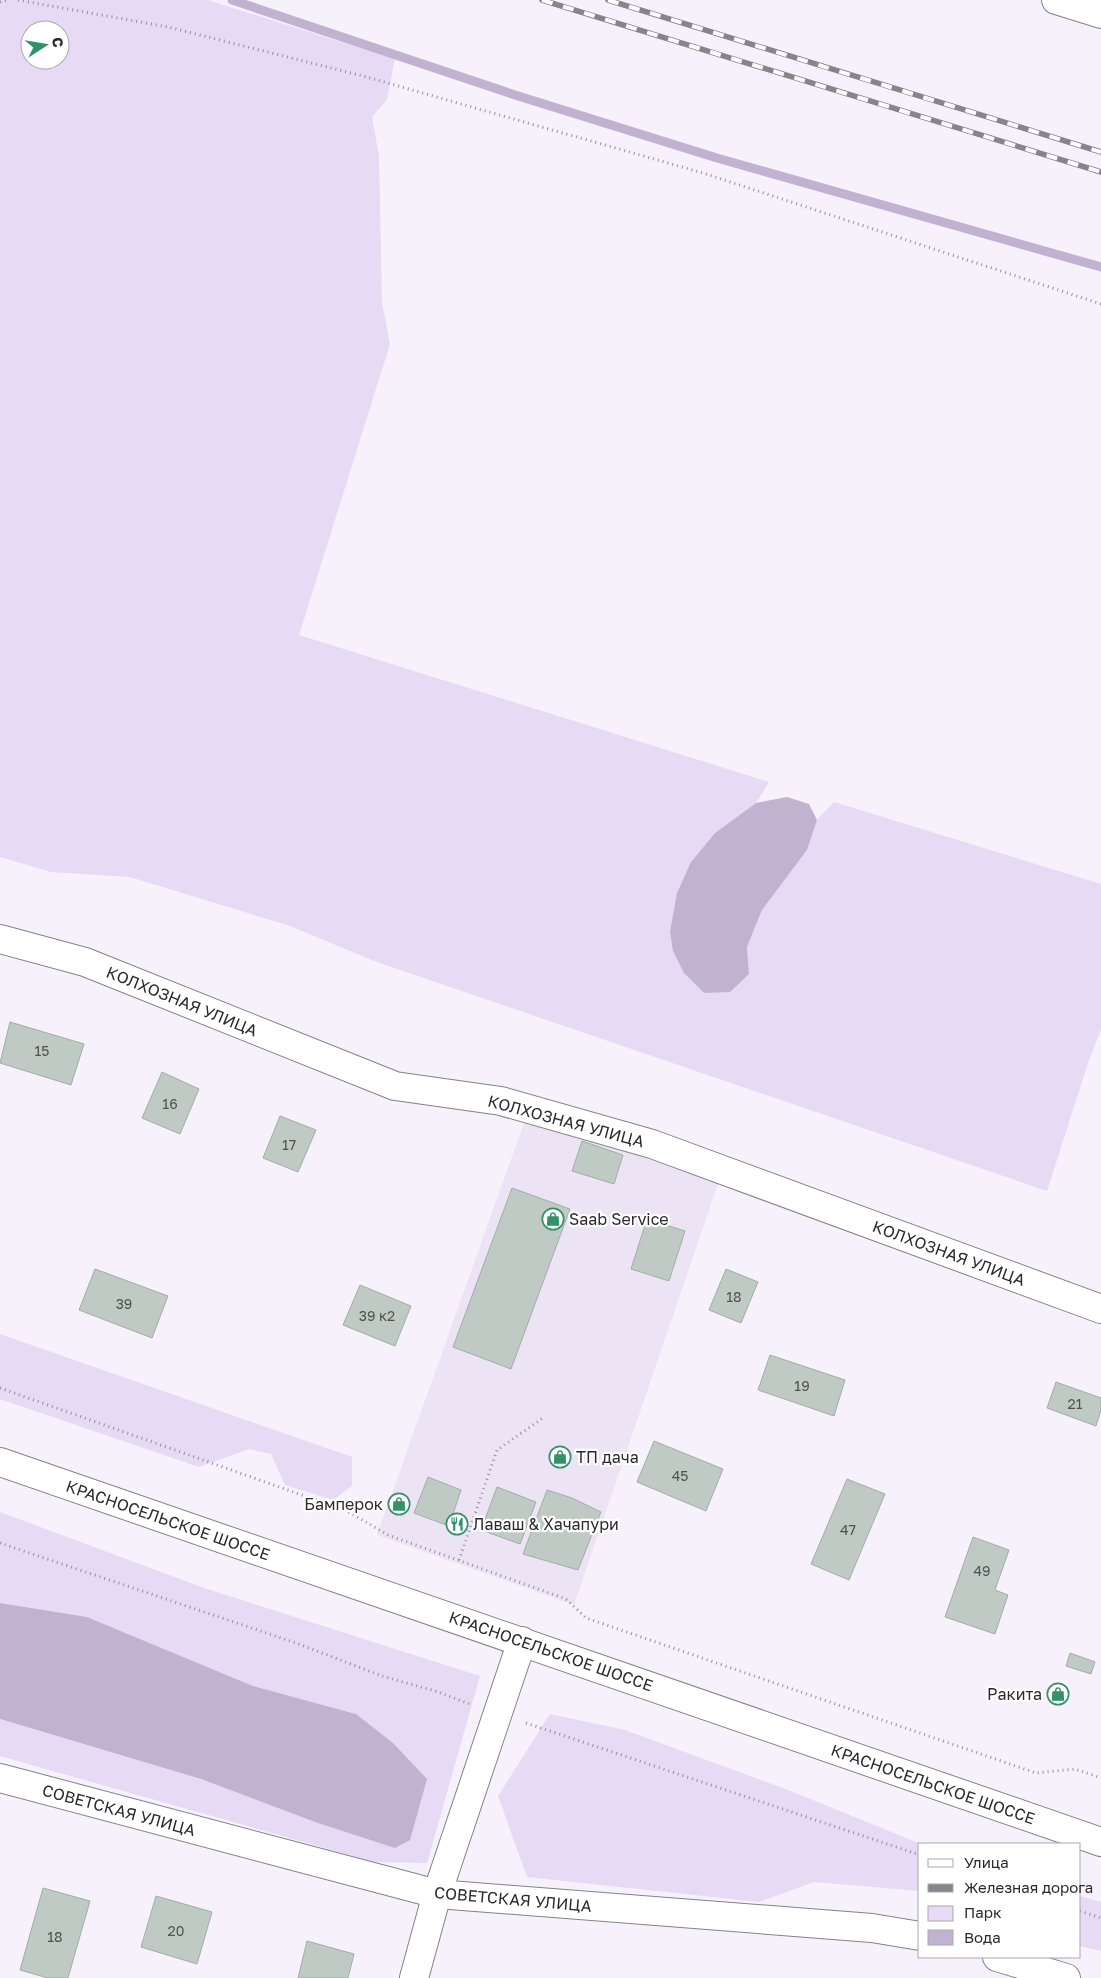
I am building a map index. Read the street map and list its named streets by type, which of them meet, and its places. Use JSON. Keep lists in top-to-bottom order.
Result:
{
  "streets": {
    "main road": ["КОЛХОЗНАЯ УЛИЦА", "КРАСНОСЕЛЬСКОЕ ШОССЕ", "СОВЕТСКАЯ УЛИЦА"]
  },
  "places": {
    "shop": [
      "Saab Service",
      "ТП дача",
      "Бамперок",
      "Ракита"
    ],
    "restaurant": ["Лаваш & Хачапури"]
  },
  "house_numbers": [
    "15",
    "16",
    "17",
    "18",
    "39",
    "39 к2",
    "19",
    "21",
    "45",
    "47",
    "49",
    "20",
    "18"
  ],
  "legend": [
    "Улица",
    "Железная дорога",
    "Парк",
    "Вода"
  ],
  "north": "right"
}
